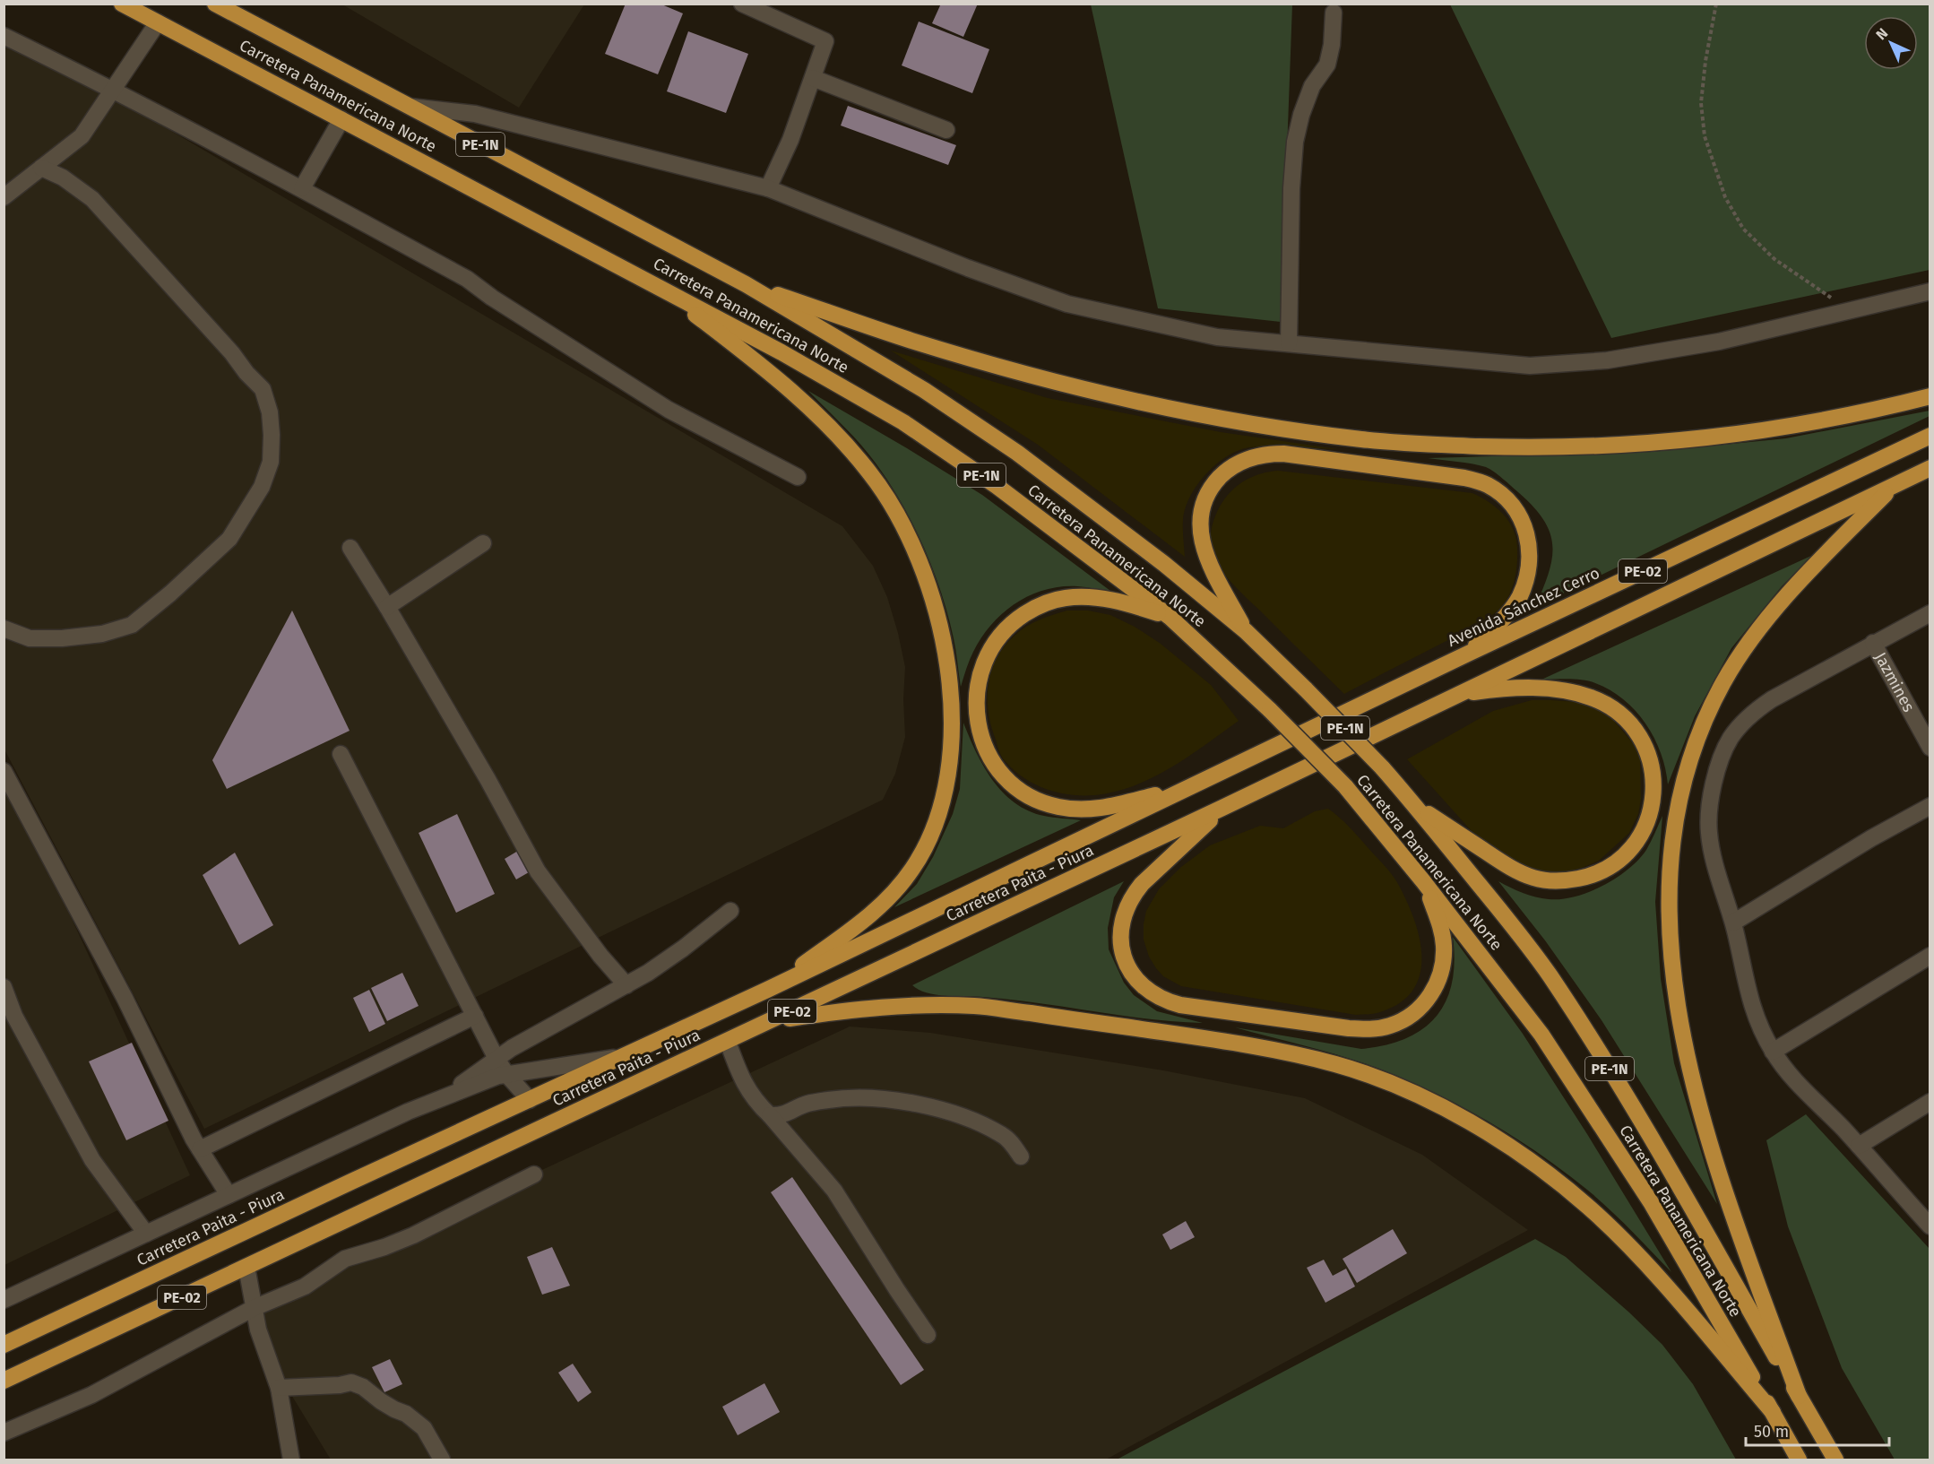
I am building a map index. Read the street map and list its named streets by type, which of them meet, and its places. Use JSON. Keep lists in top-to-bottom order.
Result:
{
  "streets": {
    "highway": [
      "Carretera Panamericana Norte",
      "PE-1N",
      "PE-02",
      "Avenida Sánchez Cerro",
      "Carretera Paita - Piura"
    ],
    "street": ["Jazmines"]
  },
  "crossings": [
    ["PE-02", "Carretera Paita - Piura"],
    ["Avenida Sánchez Cerro", "Carretera Paita - Piura"]
  ],
  "scale_bar": "50 m",
  "north": "top left"
}
